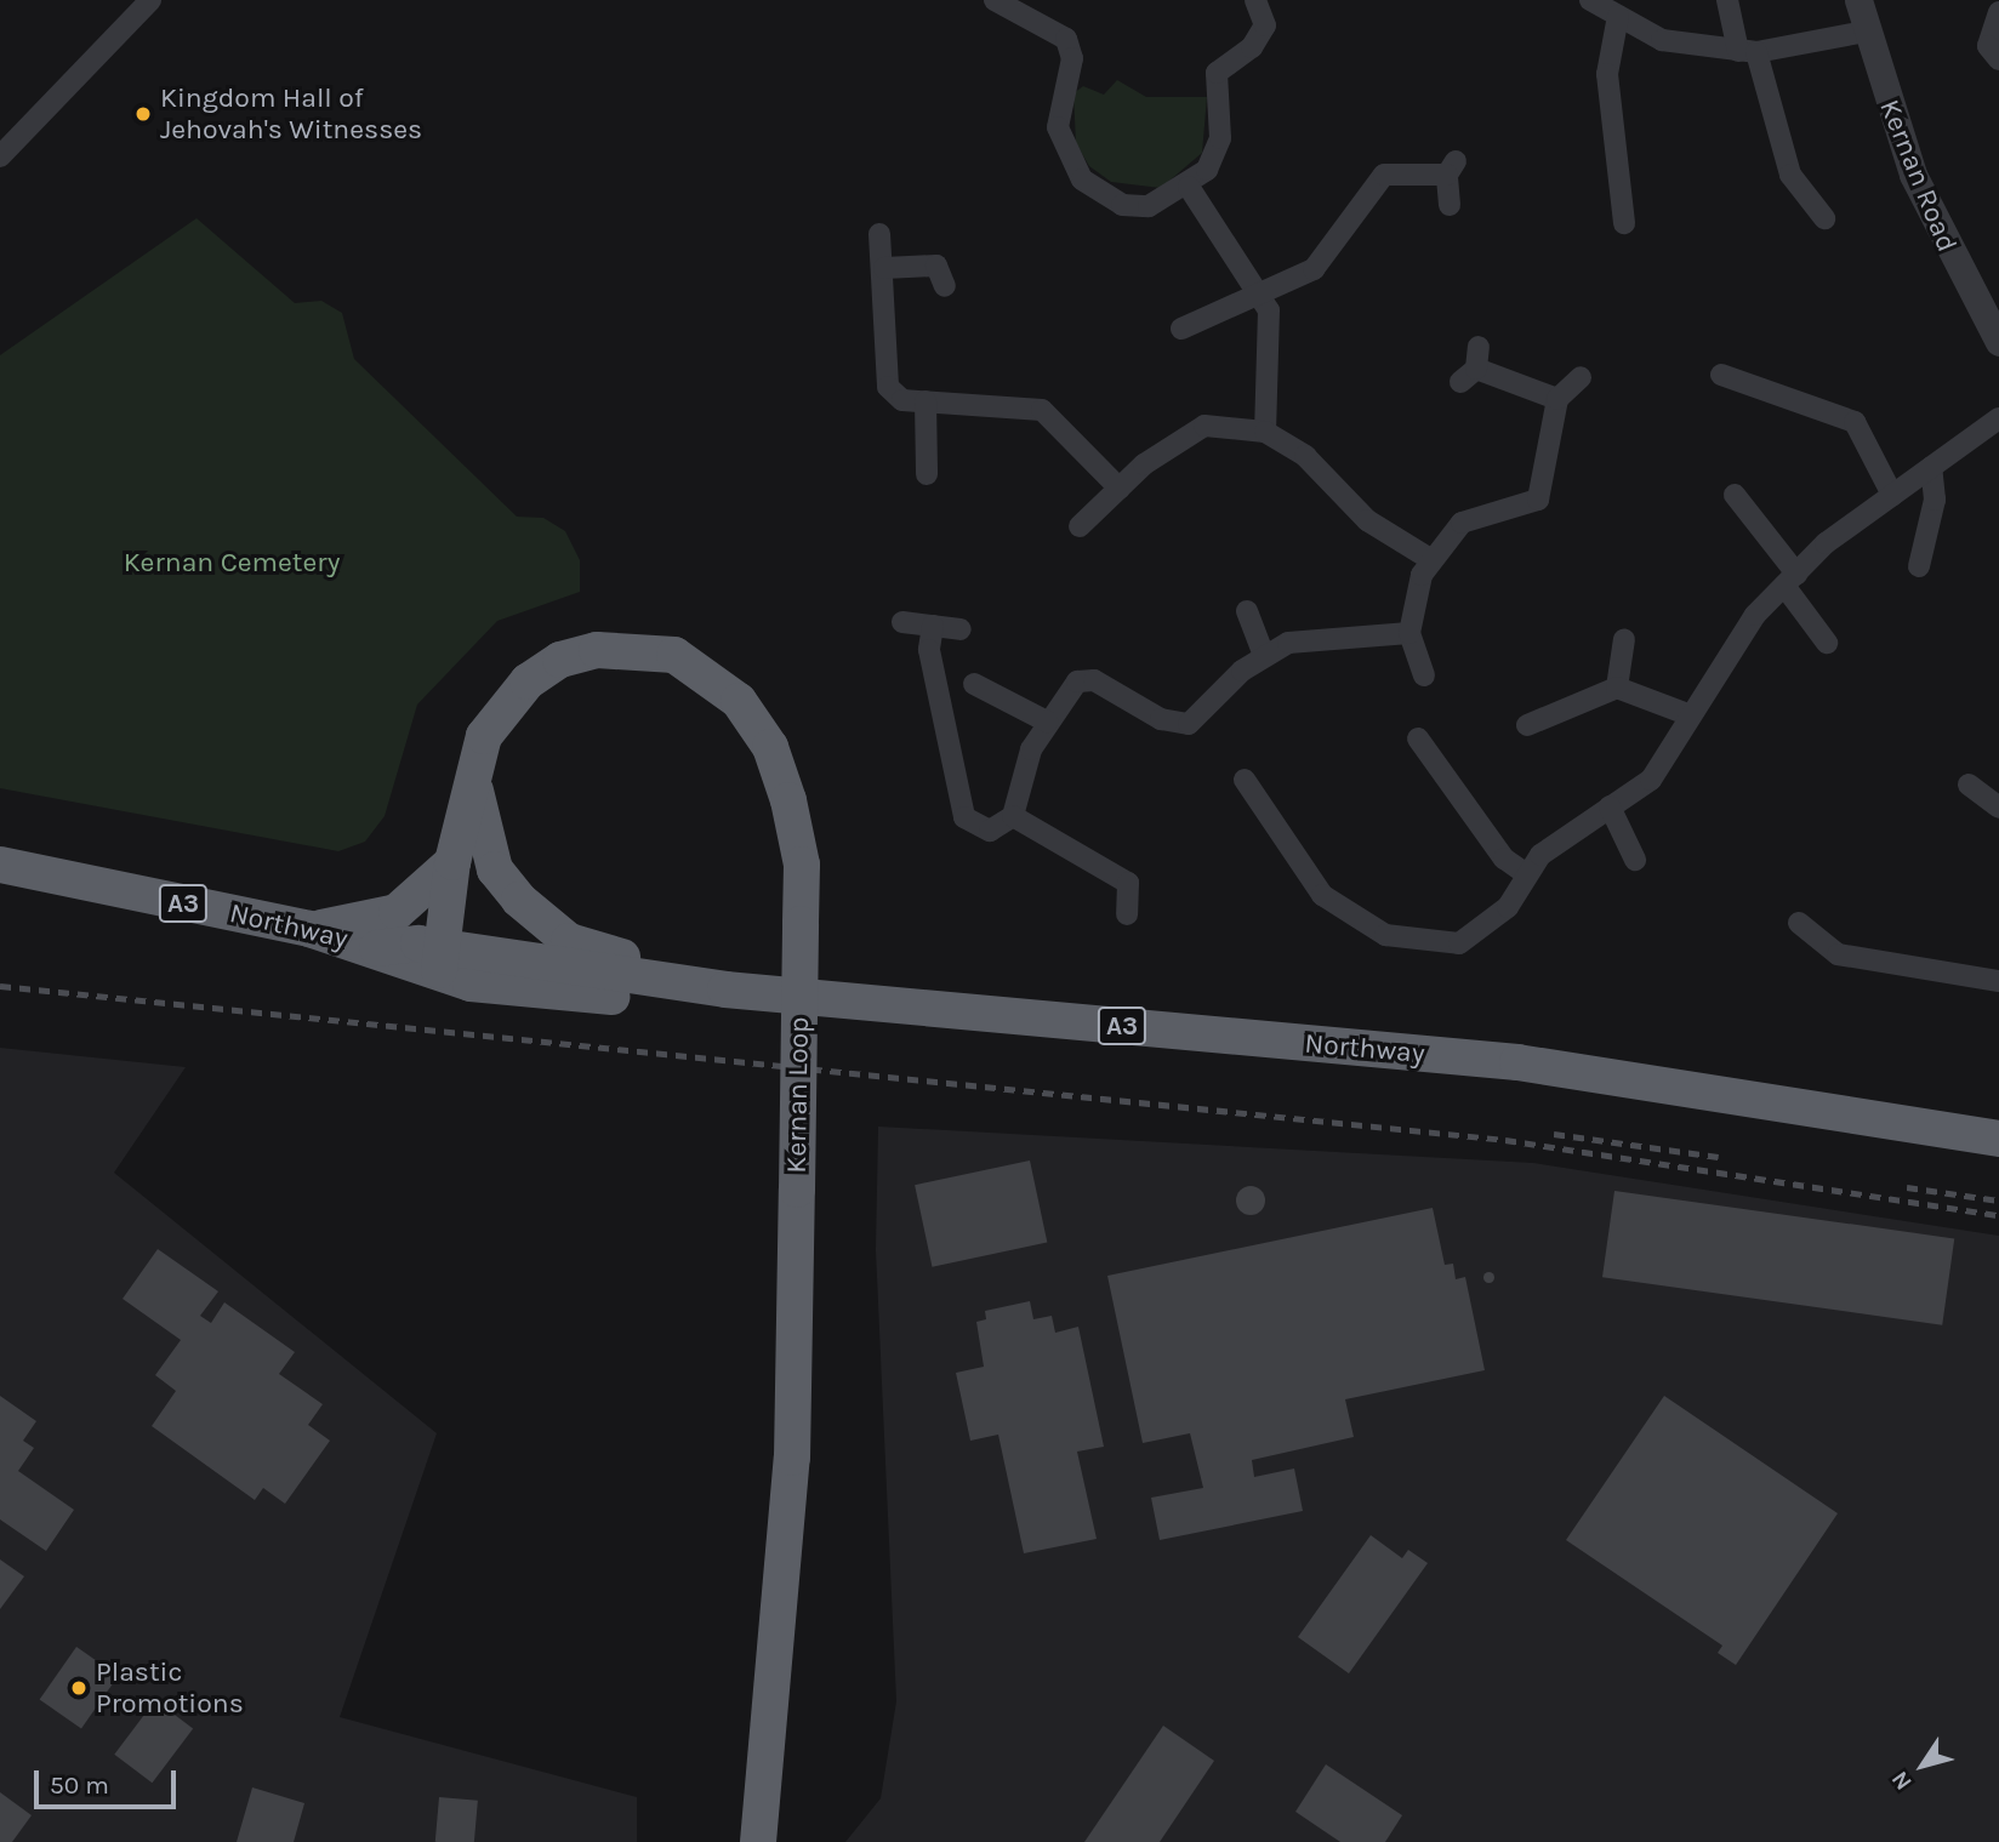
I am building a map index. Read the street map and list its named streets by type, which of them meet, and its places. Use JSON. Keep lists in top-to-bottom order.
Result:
{
  "streets": {
    "highway": ["A3", "Northway", "Kernan Loop"],
    "street": ["Kernan Road"]
  },
  "crossings": [
    ["A3", "Northway"],
    ["A3", "Kernan Loop"],
    ["Northway", "Kernan Loop"]
  ],
  "parks": ["Kernan Cemetery"],
  "places": ["Kingdom Hall of Jehovah's Witnesses", "Plastic Promotions"],
  "scale_bar": "50 m",
  "north": "bottom left"
}
